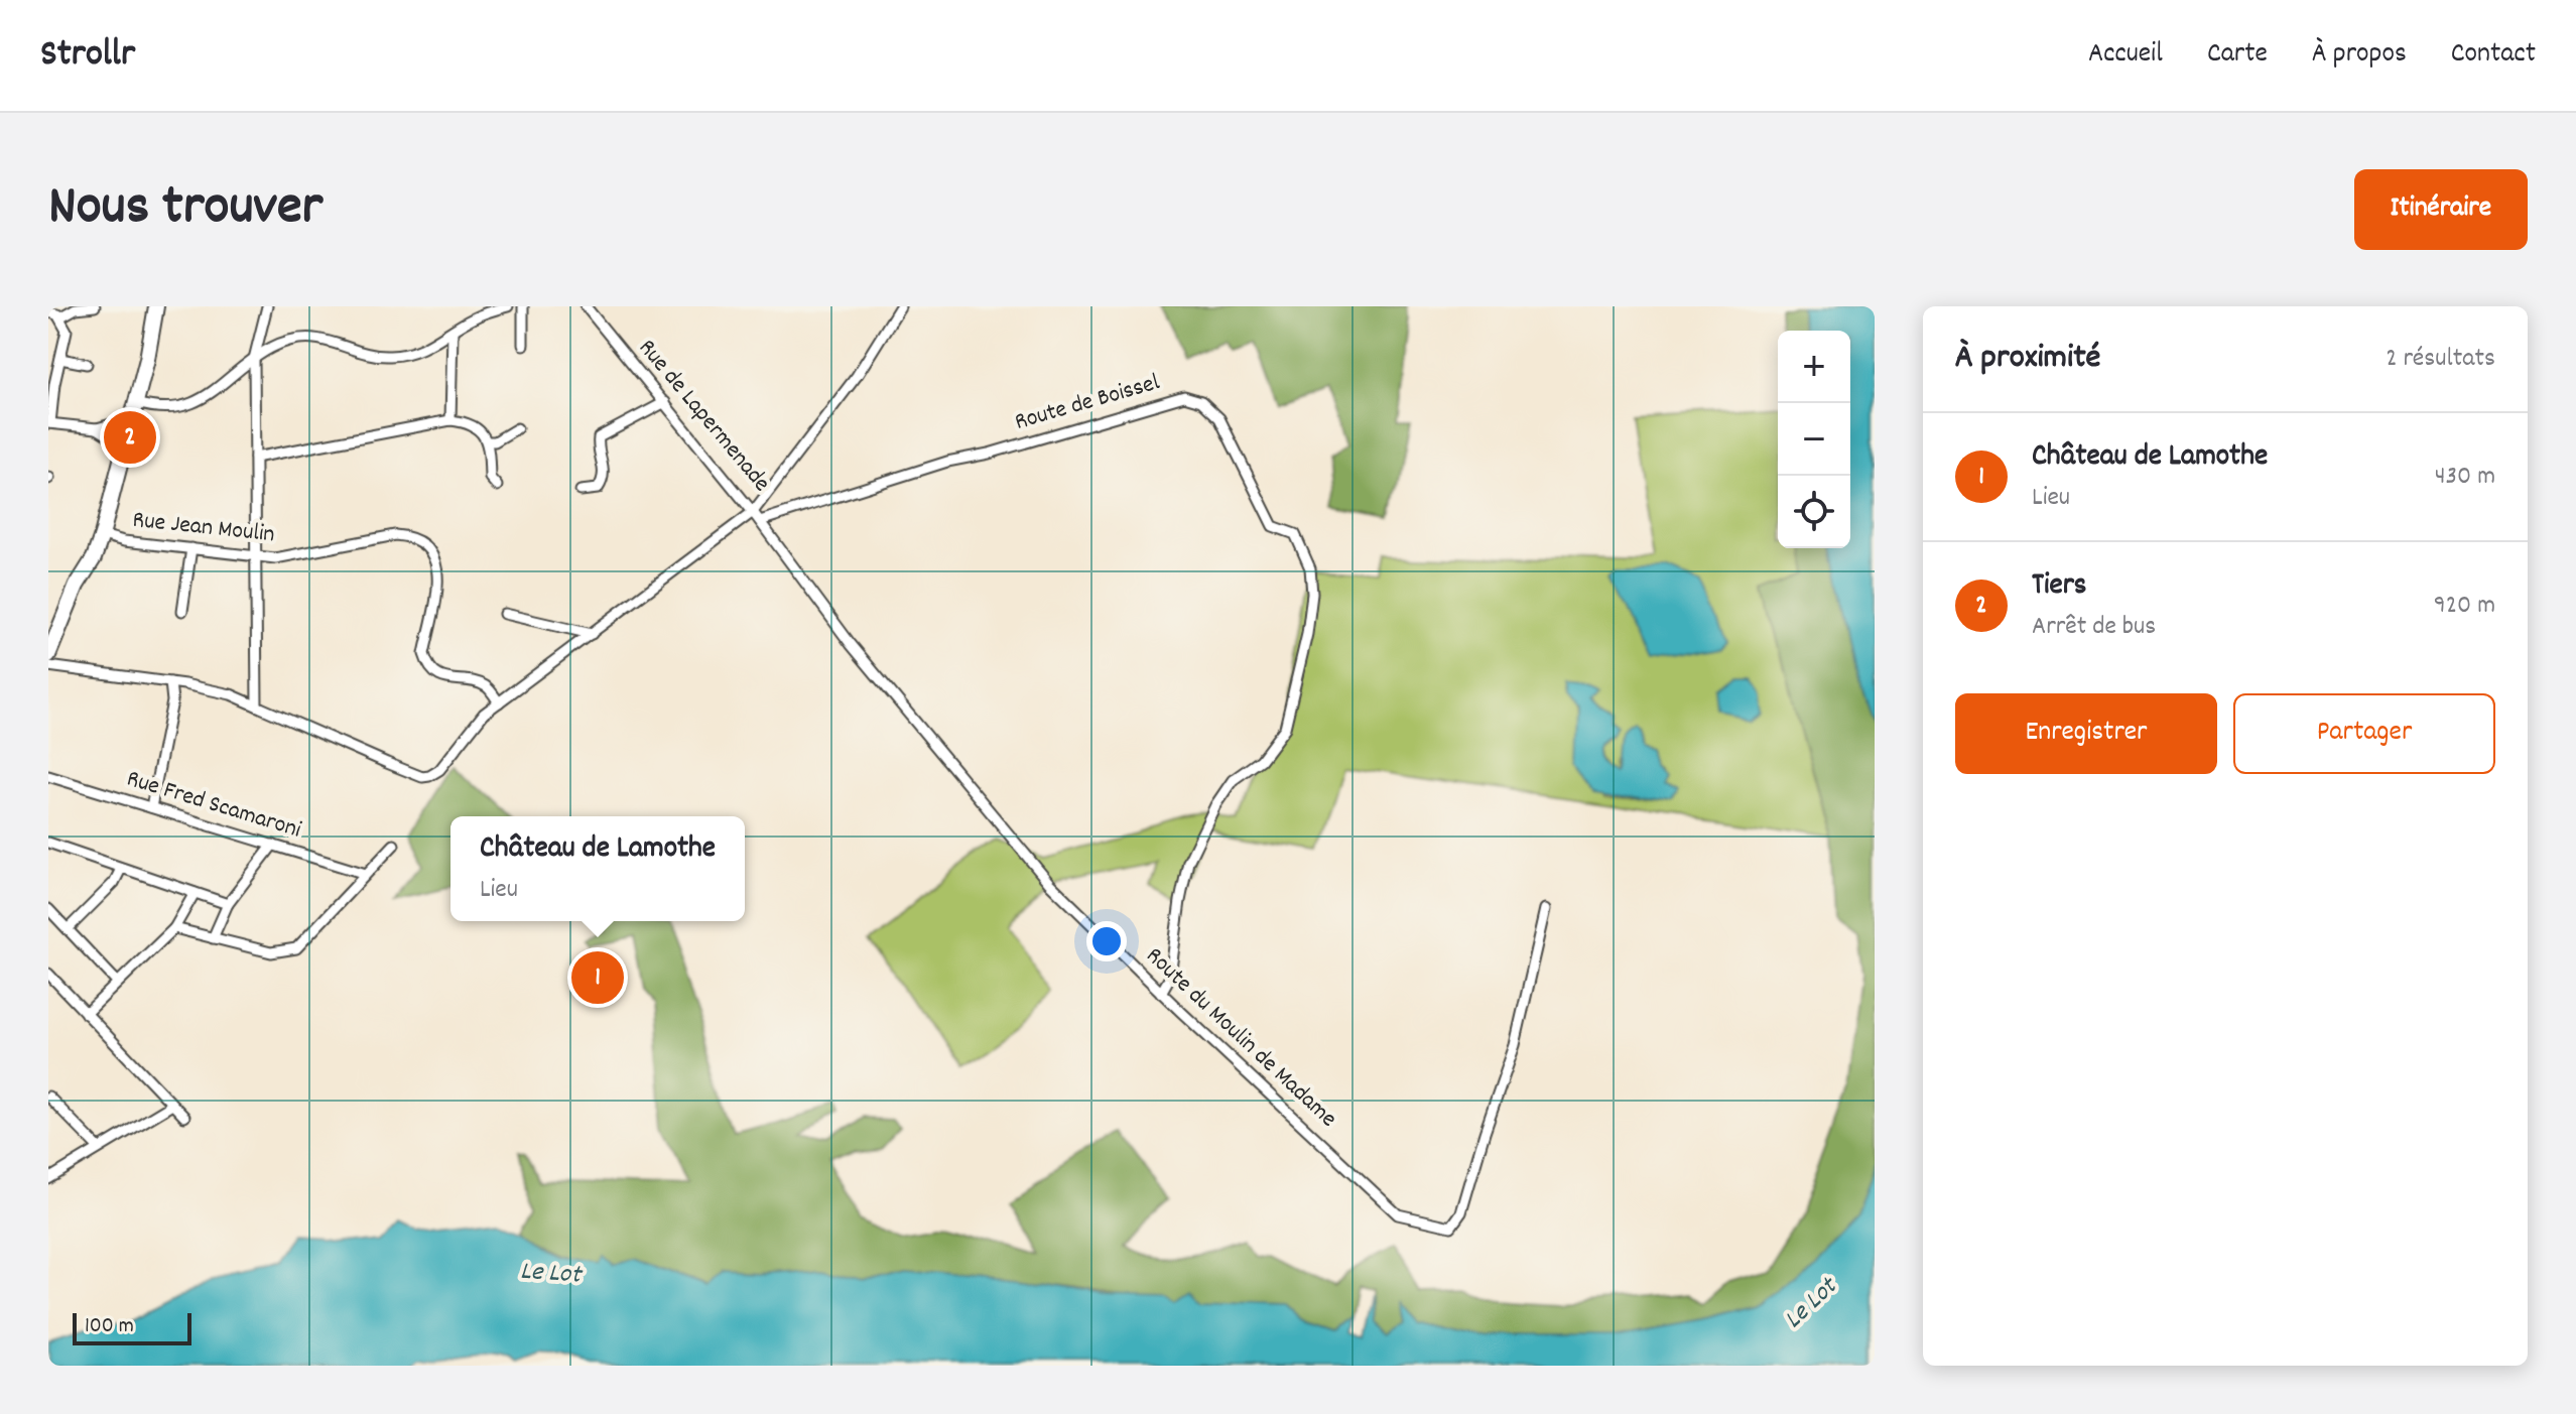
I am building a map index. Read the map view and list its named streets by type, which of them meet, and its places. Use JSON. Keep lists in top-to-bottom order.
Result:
{
  "streets": {
    "street": [
      "Route de Boissel",
      "Rue de Lapermenade",
      "Rue Jean Moulin",
      "Rue Fred Scamaroni",
      "Route du Moulin de Madame"
    ]
  },
  "crossings": [
    ["Route de Boissel", "Rue de Lapermenade"],
    ["Route de Boissel", "Route du Moulin de Madame"],
    ["Rue de Lapermenade", "Route du Moulin de Madame"]
  ],
  "water": ["Le Lot"],
  "scale_bar": "100 m",
  "page": {
    "header": "Strollr",
    "nav": [
      "Accueil",
      "Carte",
      "À propos",
      "Contact"
    ],
    "title": "Nous trouver",
    "buttons": [
      "Itinéraire",
      ["Enregistrer", "Partager"]
    ],
    "heading": ["À proximité", "2 résultats"],
    "map_buttons": ["+", "−"],
    "pins": ["2", "1"],
    "list": [
      {
        "mark": "1",
        "name": "Château de Lamothe",
        "note": "Lieu",
        "value": "430 m"
      },
      {
        "mark": "2",
        "name": "Tiers",
        "note": "Arrêt de bus",
        "value": "920 m"
      }
    ],
    "popup": ["Château de Lamothe", "Lieu"],
    "scale": "100 m"
  }
}
